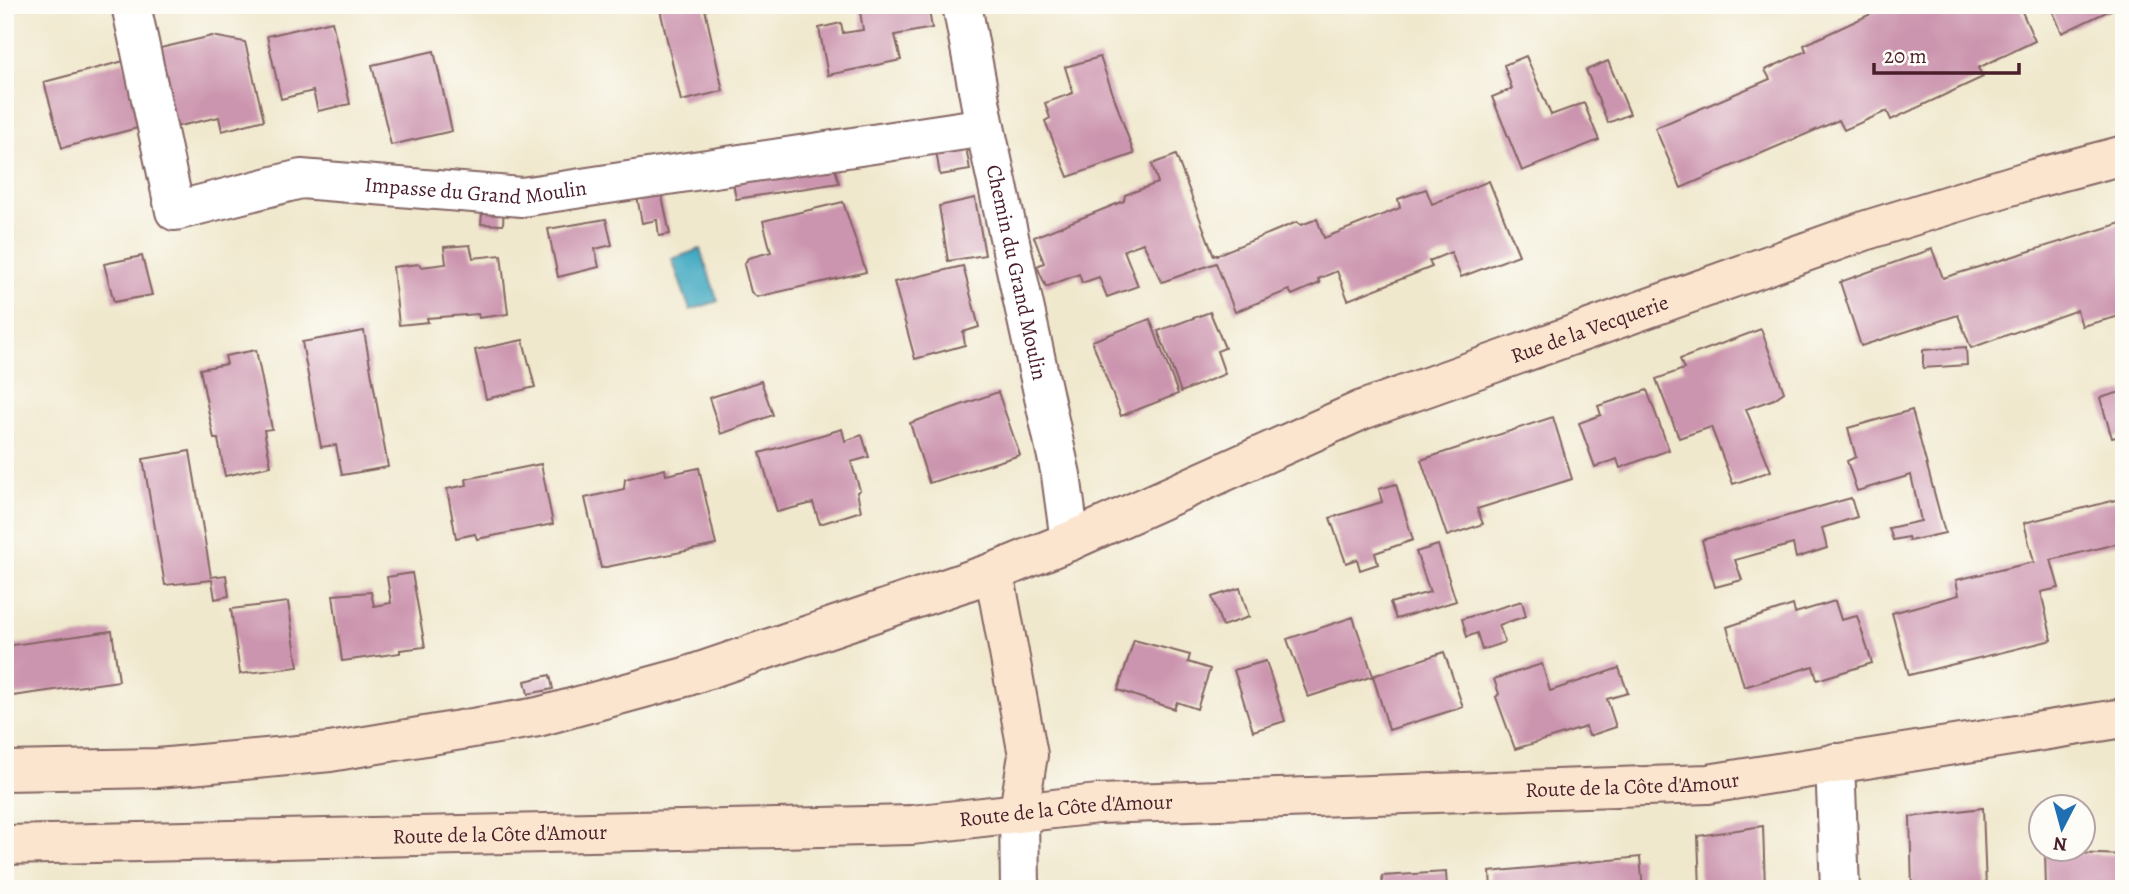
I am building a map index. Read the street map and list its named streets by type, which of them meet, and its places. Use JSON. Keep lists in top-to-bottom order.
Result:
{
  "streets": {
    "main road": ["Rue de la Vecquerie", "Route de la Côte d'Amour"],
    "street": ["Impasse du Grand Moulin", "Chemin du Grand Moulin"]
  },
  "crossings": [
    ["Impasse du Grand Moulin", "Chemin du Grand Moulin"],
    ["Chemin du Grand Moulin", "Rue de la Vecquerie"]
  ],
  "scale_bar": "20 m",
  "north": "bottom"
}
